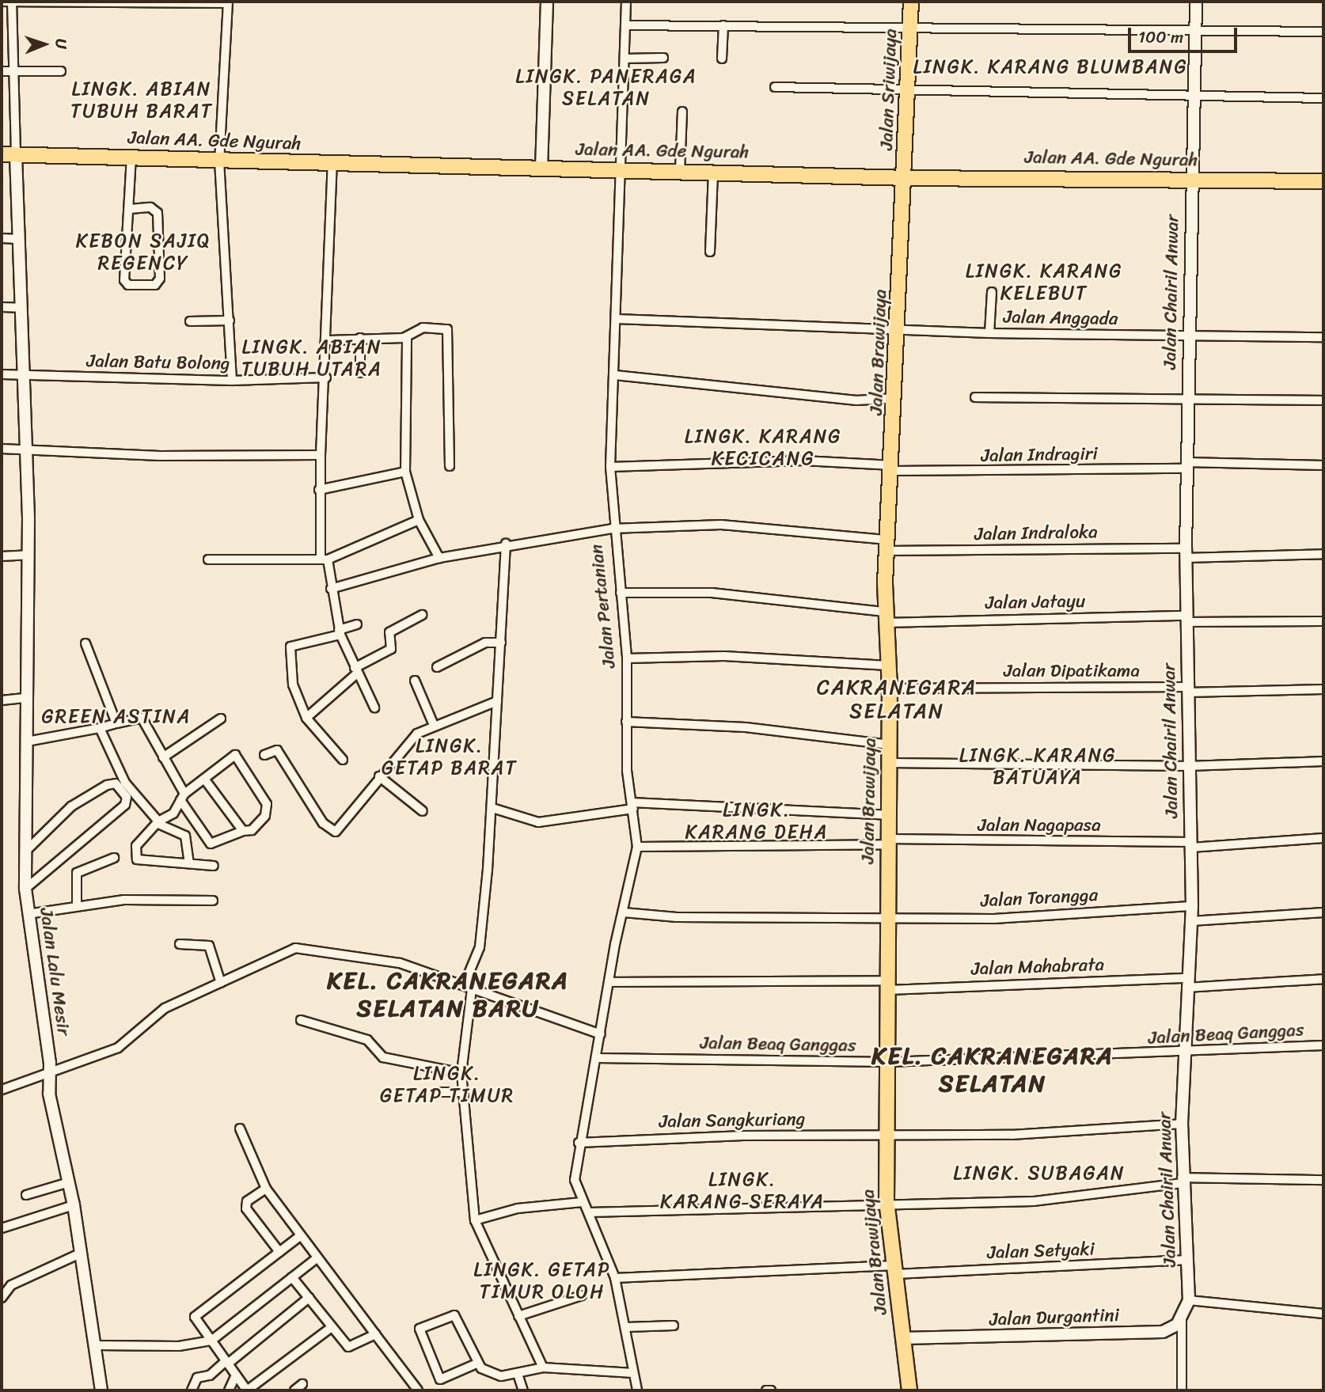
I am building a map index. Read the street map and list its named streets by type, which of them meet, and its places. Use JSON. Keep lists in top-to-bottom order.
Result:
{
  "streets": {
    "main road": ["Jalan Sriwijaya", "Jalan AA. Gde Ngurah", "Jalan Brawijaya"],
    "street": [
      "Jalan Chairil Anwar",
      "Jalan Anggada",
      "Jalan Batu Bolong",
      "Jalan Indragiri",
      "Jalan Indraloka",
      "Jalan Jatayu",
      "Jalan Pertanian",
      "Jalan Dipatikama",
      "Jalan Nagapasa",
      "Jalan Torangga",
      "Jalan Mahabrata",
      "Jalan Lalu Mesir",
      "Jalan Beaq Ganggas",
      "Jalan Sangkuriang",
      "Jalan Setyaki",
      "Jalan Durgantini"
    ]
  },
  "crossings": [
    ["Jalan Sriwijaya", "Jalan AA. Gde Ngurah"],
    ["Jalan Sriwijaya", "Jalan Brawijaya"],
    ["Jalan AA. Gde Ngurah", "Jalan Chairil Anwar"],
    ["Jalan AA. Gde Ngurah", "Jalan Brawijaya"],
    ["Jalan AA. Gde Ngurah", "Jalan Pertanian"],
    ["Jalan AA. Gde Ngurah", "Jalan Lalu Mesir"],
    ["Jalan Chairil Anwar", "Jalan Anggada"],
    ["Jalan Chairil Anwar", "Jalan Indragiri"],
    ["Jalan Chairil Anwar", "Jalan Indraloka"],
    ["Jalan Chairil Anwar", "Jalan Jatayu"],
    ["Jalan Chairil Anwar", "Jalan Dipatikama"],
    ["Jalan Chairil Anwar", "Jalan Nagapasa"],
    ["Jalan Chairil Anwar", "Jalan Torangga"],
    ["Jalan Chairil Anwar", "Jalan Mahabrata"],
    ["Jalan Chairil Anwar", "Jalan Beaq Ganggas"],
    ["Jalan Chairil Anwar", "Jalan Setyaki"],
    ["Jalan Anggada", "Jalan Brawijaya"],
    ["Jalan Anggada", "Jalan Pertanian"],
    ["Jalan Brawijaya", "Jalan Indragiri"],
    ["Jalan Brawijaya", "Jalan Indraloka"],
    ["Jalan Brawijaya", "Jalan Jatayu"],
    ["Jalan Brawijaya", "Jalan Dipatikama"],
    ["Jalan Brawijaya", "Jalan Nagapasa"],
    ["Jalan Brawijaya", "Jalan Torangga"],
    ["Jalan Brawijaya", "Jalan Mahabrata"],
    ["Jalan Brawijaya", "Jalan Beaq Ganggas"],
    ["Jalan Brawijaya", "Jalan Sangkuriang"],
    ["Jalan Brawijaya", "Jalan Setyaki"],
    ["Jalan Brawijaya", "Jalan Durgantini"],
    ["Jalan Batu Bolong", "Jalan Lalu Mesir"],
    ["Jalan Indragiri", "Jalan Pertanian"],
    ["Jalan Indraloka", "Jalan Pertanian"],
    ["Jalan Jatayu", "Jalan Pertanian"],
    ["Jalan Pertanian", "Jalan Nagapasa"],
    ["Jalan Pertanian", "Jalan Torangga"],
    ["Jalan Pertanian", "Jalan Mahabrata"],
    ["Jalan Pertanian", "Jalan Beaq Ganggas"],
    ["Jalan Pertanian", "Jalan Sangkuriang"],
    ["Jalan Pertanian", "Jalan Setyaki"]
  ],
  "districts": [
    "LINGK. KARANG BLUMBANG",
    "LINGK. PANERAGA SELATAN",
    "LINGK. ABIAN TUBUH BARAT",
    "KEBON SAJIQ REGENCY",
    "LINGK. KARANG KELEBUT",
    "LINGK. ABIAN TUBUH UTARA",
    "LINGK. KARANG KECICANG",
    "CAKRANEGARA SELATAN",
    "GREEN ASTINA",
    "LINGK. GETAP BARAT",
    "LINGK. KARANG BATUAYA",
    "LINGK. KARANG DEHA",
    "KEL. CAKRANEGARA SELATAN BARU",
    "KEL. CAKRANEGARA SELATAN",
    "LINGK. GETAP TIMUR",
    "LINGK. SUBAGAN",
    "LINGK. KARANG SERAYA",
    "LINGK. GETAP TIMUR OLOH"
  ],
  "scale_bar": "100 m",
  "north": "right"
}
